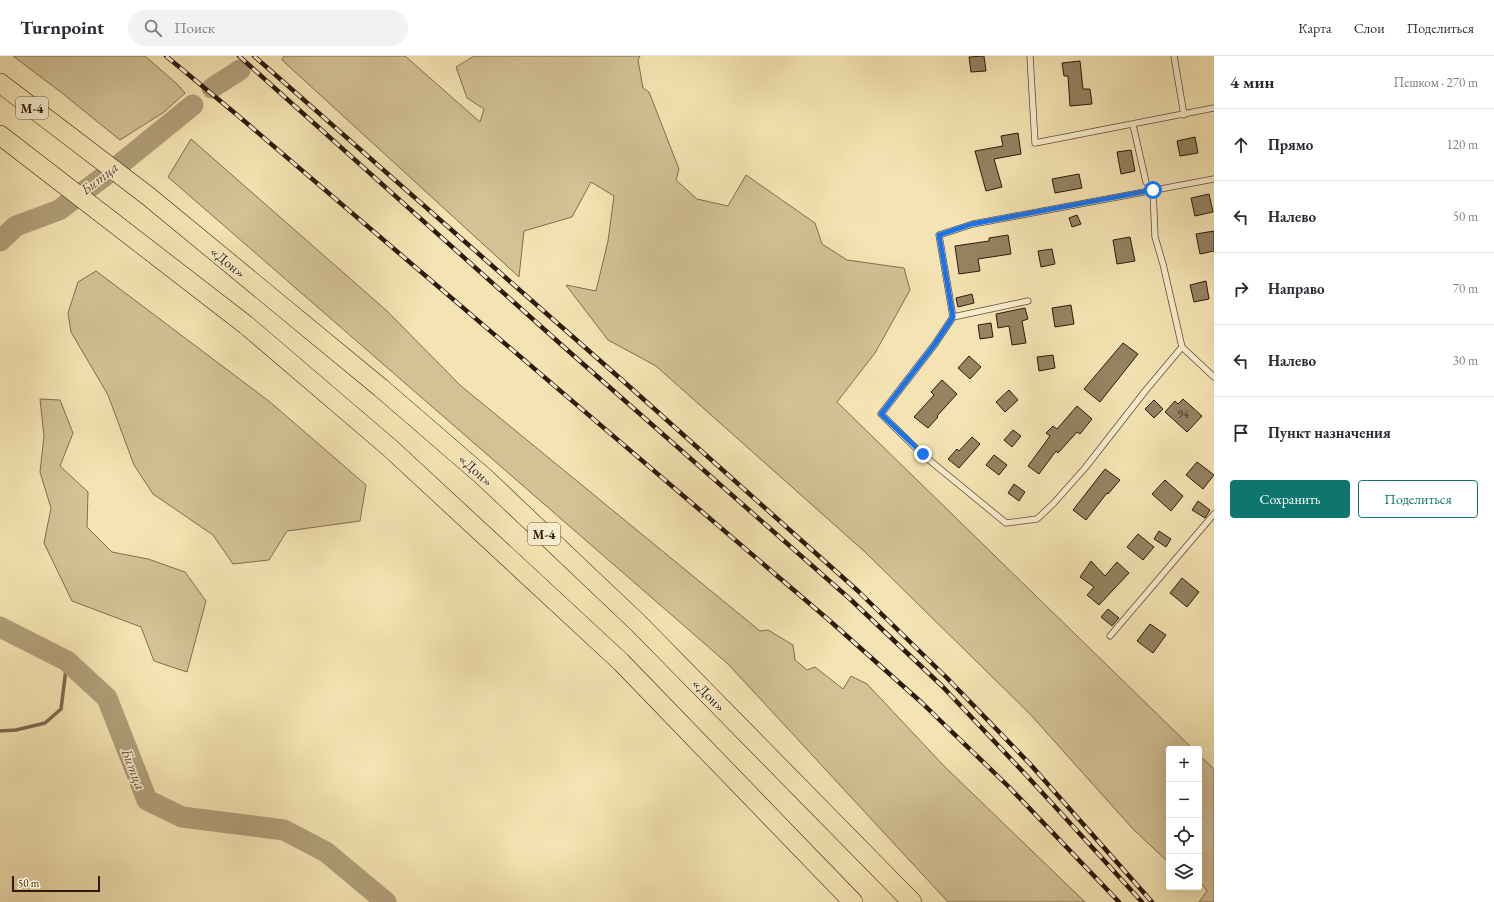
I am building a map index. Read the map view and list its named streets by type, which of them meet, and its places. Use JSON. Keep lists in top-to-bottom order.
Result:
{
  "streets": {
    "highway": ["М-4", "«Дон»"]
  },
  "water": ["Битца"],
  "house_numbers": ["94"],
  "scale_bar": "50 m",
  "page": {
    "header": "Turnpoint",
    "search": "Поиск",
    "nav": ["Карта", "Слои", "Поделиться"],
    "heading": ["4 мин", "Пешком · 270 m"],
    "list": [
      ["Прямо", "120 m"],
      ["Налево", "50 m"],
      ["Направо", "70 m"],
      ["Налево", "30 m"],
      "Пункт назначения"
    ],
    "buttons": ["Сохранить", "Поделиться"],
    "map_buttons": ["+", "−"],
    "scale": "50 m"
  }
}
